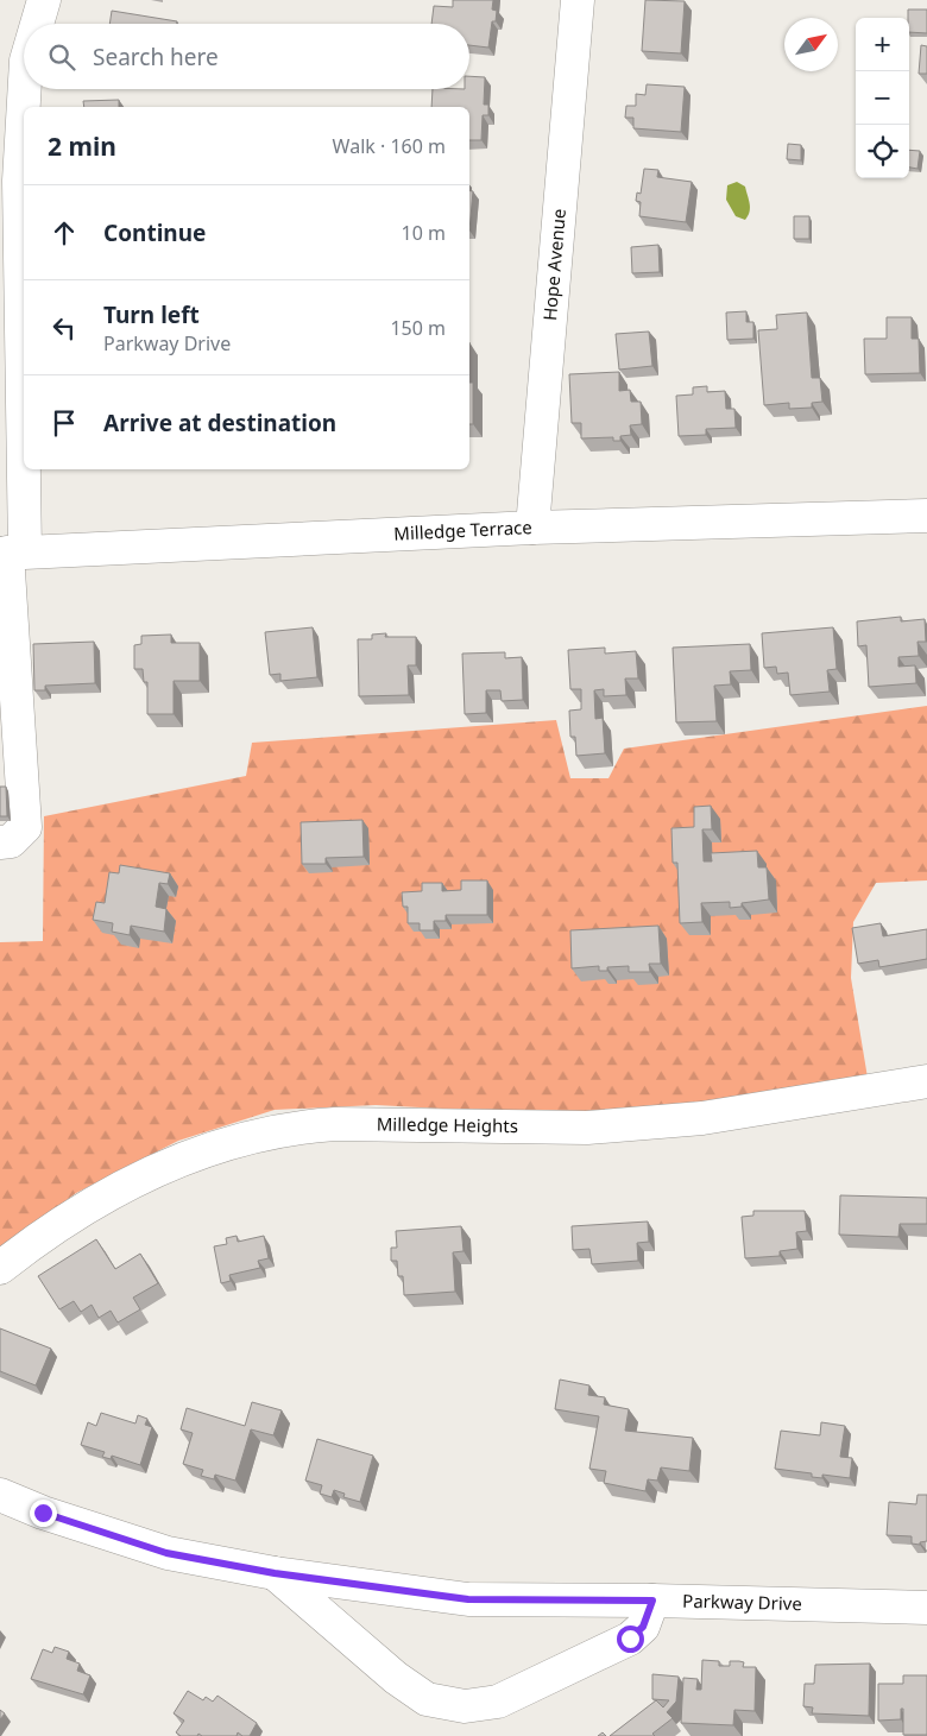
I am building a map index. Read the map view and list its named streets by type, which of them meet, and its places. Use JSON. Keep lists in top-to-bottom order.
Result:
{
  "streets": {
    "street": [
      "Hope Avenue",
      "Milledge Terrace",
      "Milledge Heights",
      "Parkway Drive"
    ]
  },
  "crossings": [
    ["Hope Avenue", "Milledge Terrace"]
  ],
  "north": "top right",
  "page": {
    "map_buttons": ["+", "−"],
    "search": "Search here",
    "heading": ["2 min", "Walk · 160 m"],
    "list": [
      ["Continue", "10 m"],
      ["Turn left", "Parkway Drive", "150 m"],
      "Arrive at destination"
    ]
  }
}
